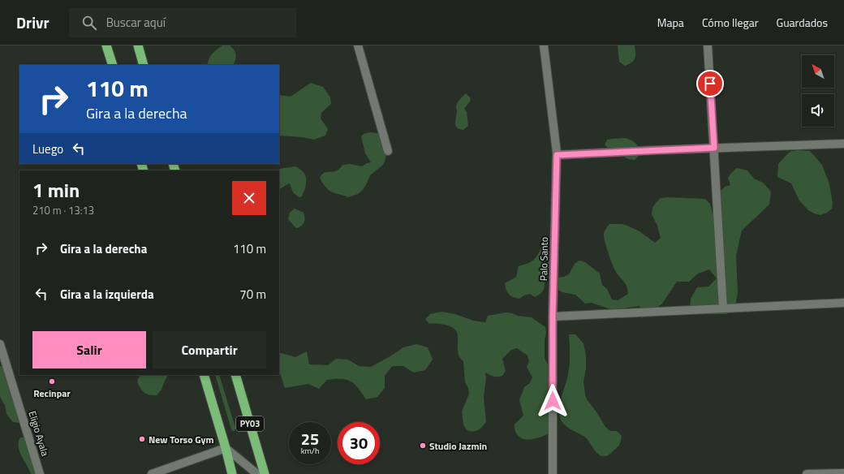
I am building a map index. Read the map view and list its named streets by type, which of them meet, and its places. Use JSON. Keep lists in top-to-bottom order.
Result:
{
  "streets": {
    "highway": ["PY03"],
    "street": ["Palo Santo", "Eligio Ayala"]
  },
  "places": ["Recinpar", "New Torso Gym", "Studio Jazmin"],
  "north": "top left",
  "page": {
    "header": "Drivr",
    "search": "Buscar aquí",
    "nav": ["Mapa", "Cómo llegar", "Guardados"],
    "turn": ["110 m", "Gira a la derecha"],
    "then": "Luego",
    "heading": ["1 min", "210 m · 13:13"],
    "list": [
      {
        "name": "Gira a la derecha",
        "value": "110 m"
      },
      {
        "name": "Gira a la izquierda",
        "value": "70 m"
      }
    ],
    "buttons": ["Salir", "Compartir"],
    "speed": "25 km/h",
    "limit": "30"
  }
}
